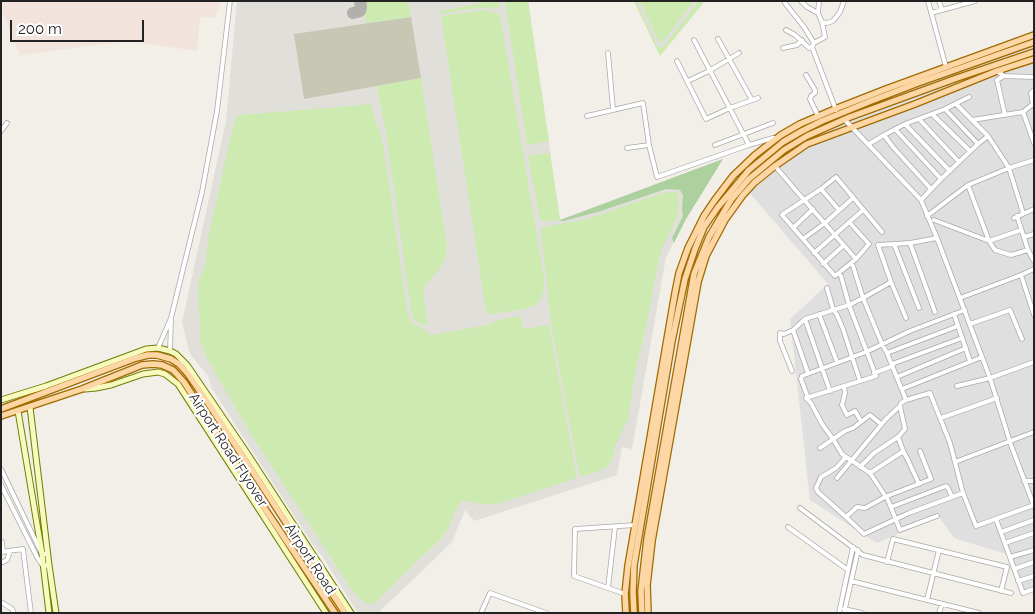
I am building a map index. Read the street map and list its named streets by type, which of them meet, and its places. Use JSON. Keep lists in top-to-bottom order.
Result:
{
  "streets": {
    "main road": ["Airport Road Flyover", "Airport Road"]
  },
  "scale_bar": "200 m"
}
